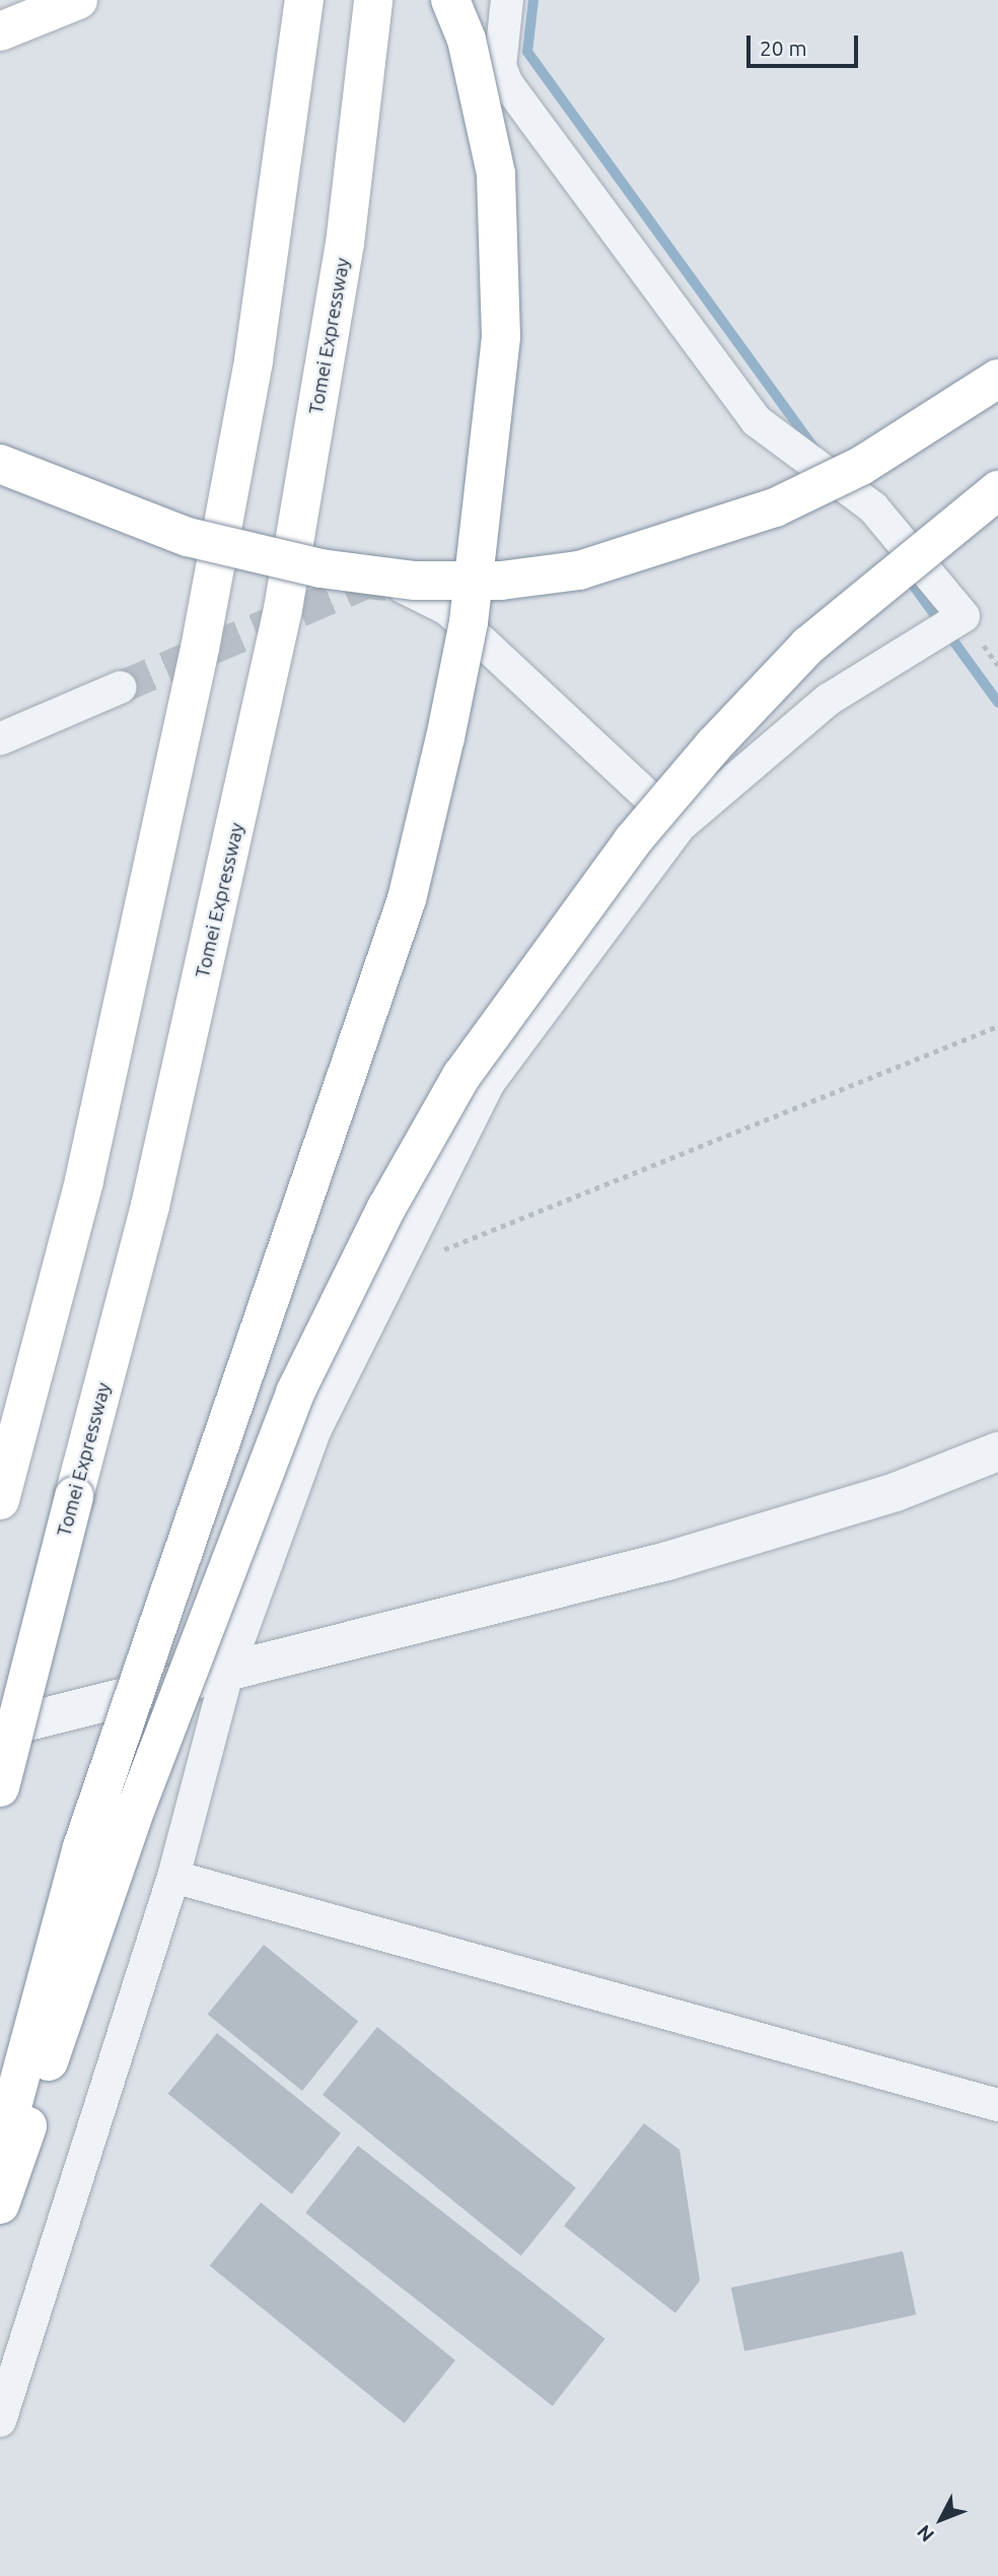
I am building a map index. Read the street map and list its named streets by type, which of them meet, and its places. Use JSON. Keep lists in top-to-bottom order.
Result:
{
  "streets": {
    "main road": ["Tomei Expressway"]
  },
  "scale_bar": "20 m",
  "north": "bottom left"
}
